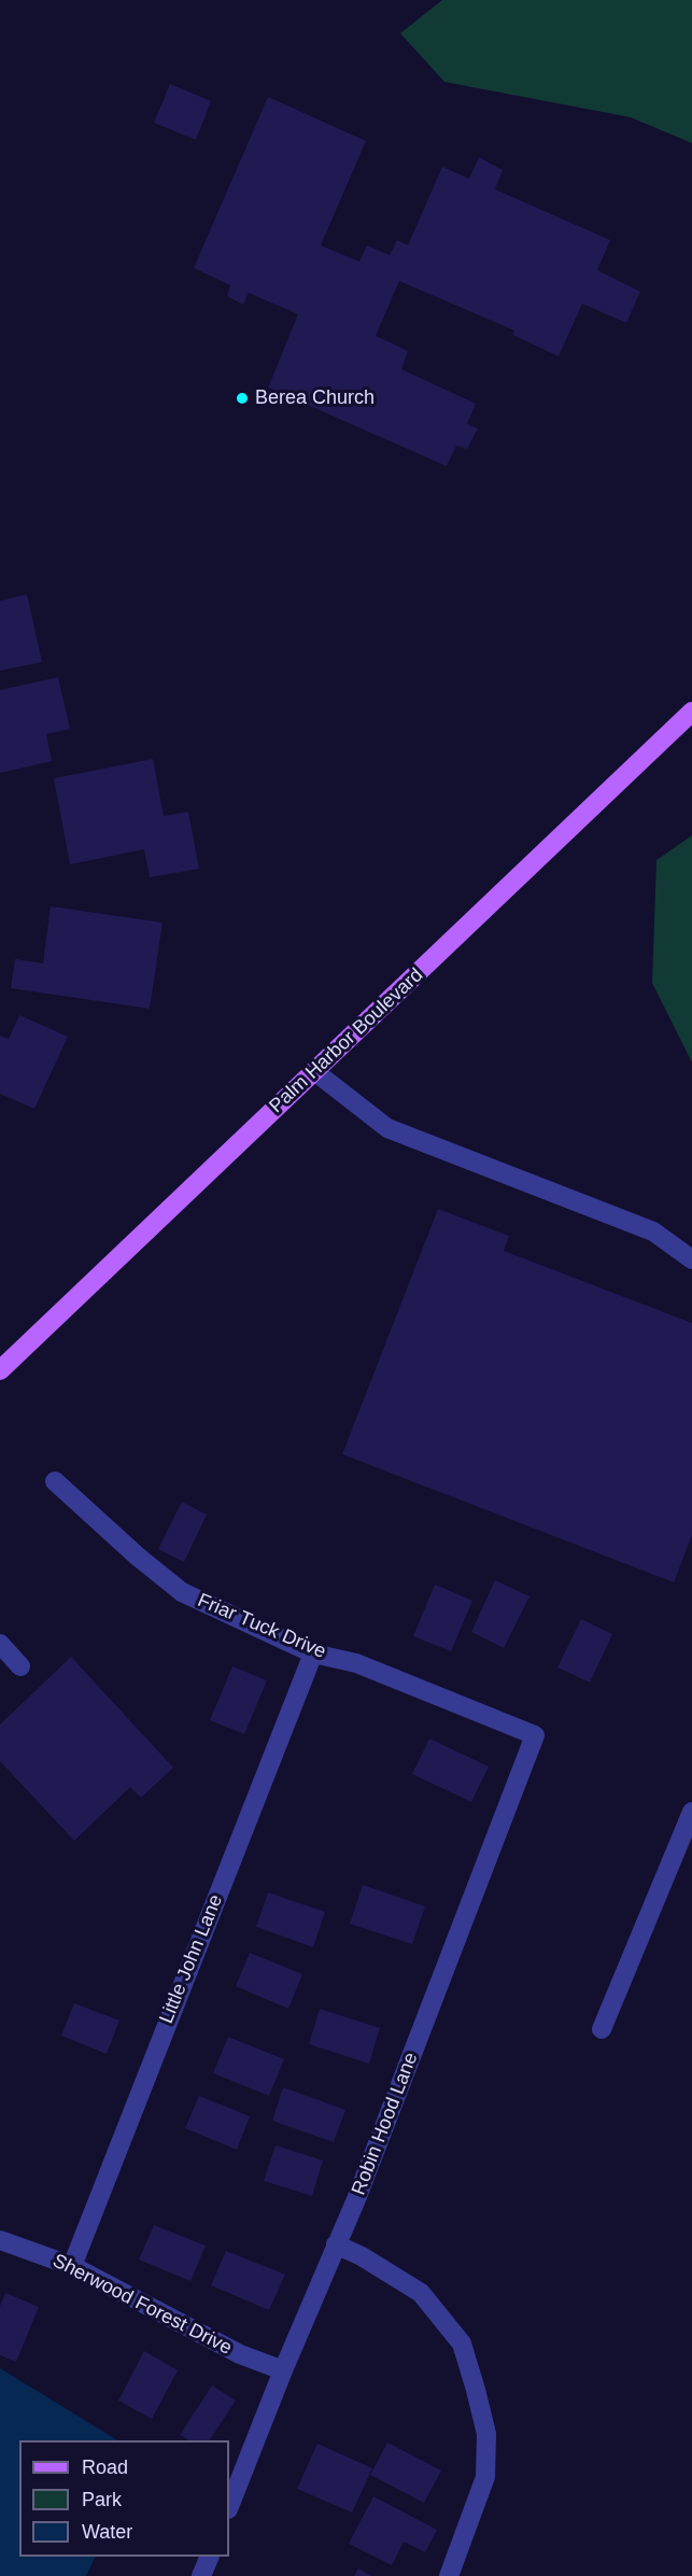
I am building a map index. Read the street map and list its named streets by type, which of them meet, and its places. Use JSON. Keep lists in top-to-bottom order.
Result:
{
  "streets": {
    "main road": ["Palm Harbor Boulevard"],
    "lane": [
      "Friar Tuck Drive",
      "Little John Lane",
      "Robin Hood Lane",
      "Sherwood Forest Drive"
    ]
  },
  "crossings": [
    ["Friar Tuck Drive", "Little John Lane"],
    ["Friar Tuck Drive", "Robin Hood Lane"],
    ["Little John Lane", "Sherwood Forest Drive"],
    ["Robin Hood Lane", "Sherwood Forest Drive"]
  ],
  "places": ["Berea Church"],
  "legend": ["Road", "Park", "Water"]
}
